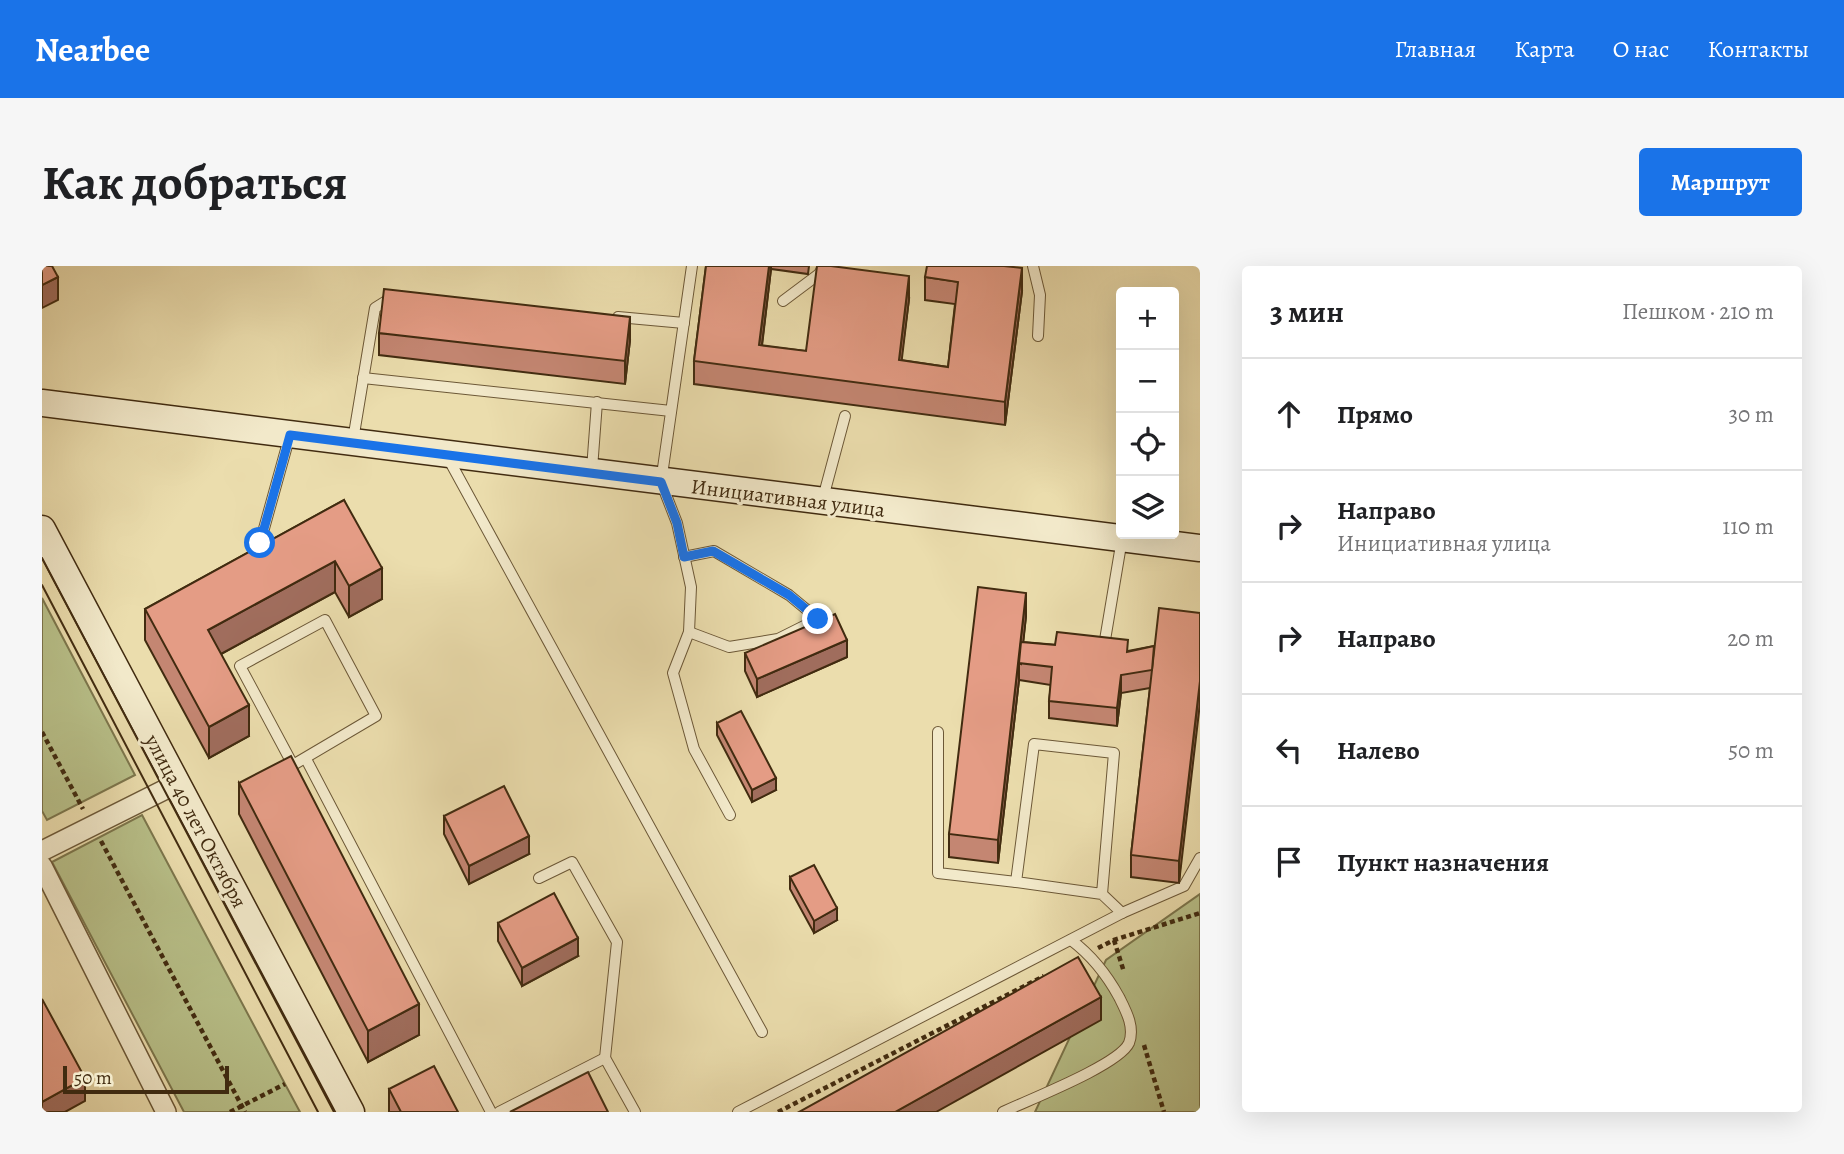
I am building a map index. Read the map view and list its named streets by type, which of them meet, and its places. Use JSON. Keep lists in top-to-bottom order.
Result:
{
  "streets": {
    "main road": ["Инициативная улица", "улица 40 лет Октября"]
  },
  "scale_bar": "50 m",
  "page": {
    "header": "Nearbee",
    "nav": [
      "Главная",
      "Карта",
      "О нас",
      "Контакты"
    ],
    "buttons": "Маршрут",
    "title": "Как добраться",
    "heading": ["3 мин", "Пешком · 210 m"],
    "map_buttons": ["+", "−"],
    "list": [
      ["Прямо", "30 m"],
      ["Направо", "Инициативная улица", "110 m"],
      ["Направо", "20 m"],
      ["Налево", "50 m"],
      "Пункт назначения"
    ],
    "scale": "50 m"
  }
}
